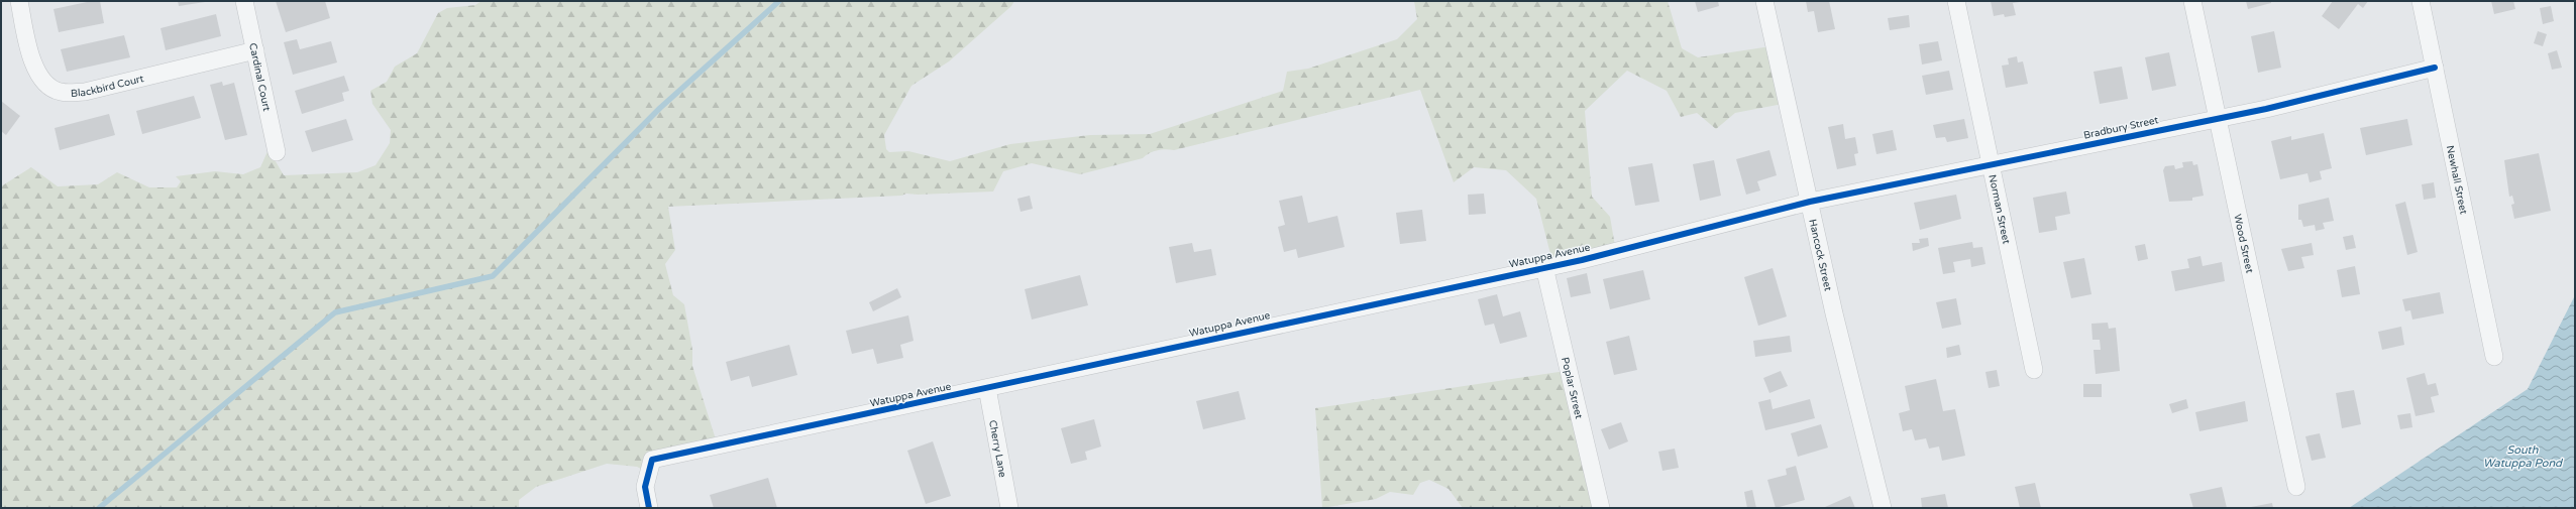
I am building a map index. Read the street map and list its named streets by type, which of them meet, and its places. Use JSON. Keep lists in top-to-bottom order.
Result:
{
  "streets": {
    "street": [
      "Cardinal Court",
      "Blackbird Court",
      "Bradbury Street",
      "Newhall Street",
      "Norman Street",
      "Wood Street",
      "Watuppa Avenue",
      "Hancock Street",
      "Poplar Street",
      "Cherry Lane"
    ]
  },
  "crossings": [
    ["Cardinal Court", "Blackbird Court"],
    ["Bradbury Street", "Newhall Street"],
    ["Bradbury Street", "Norman Street"],
    ["Bradbury Street", "Wood Street"],
    ["Bradbury Street", "Watuppa Avenue"],
    ["Bradbury Street", "Hancock Street"],
    ["Watuppa Avenue", "Hancock Street"],
    ["Watuppa Avenue", "Poplar Street"],
    ["Watuppa Avenue", "Cherry Lane"]
  ],
  "water": ["South Watuppa Pond"]
}
